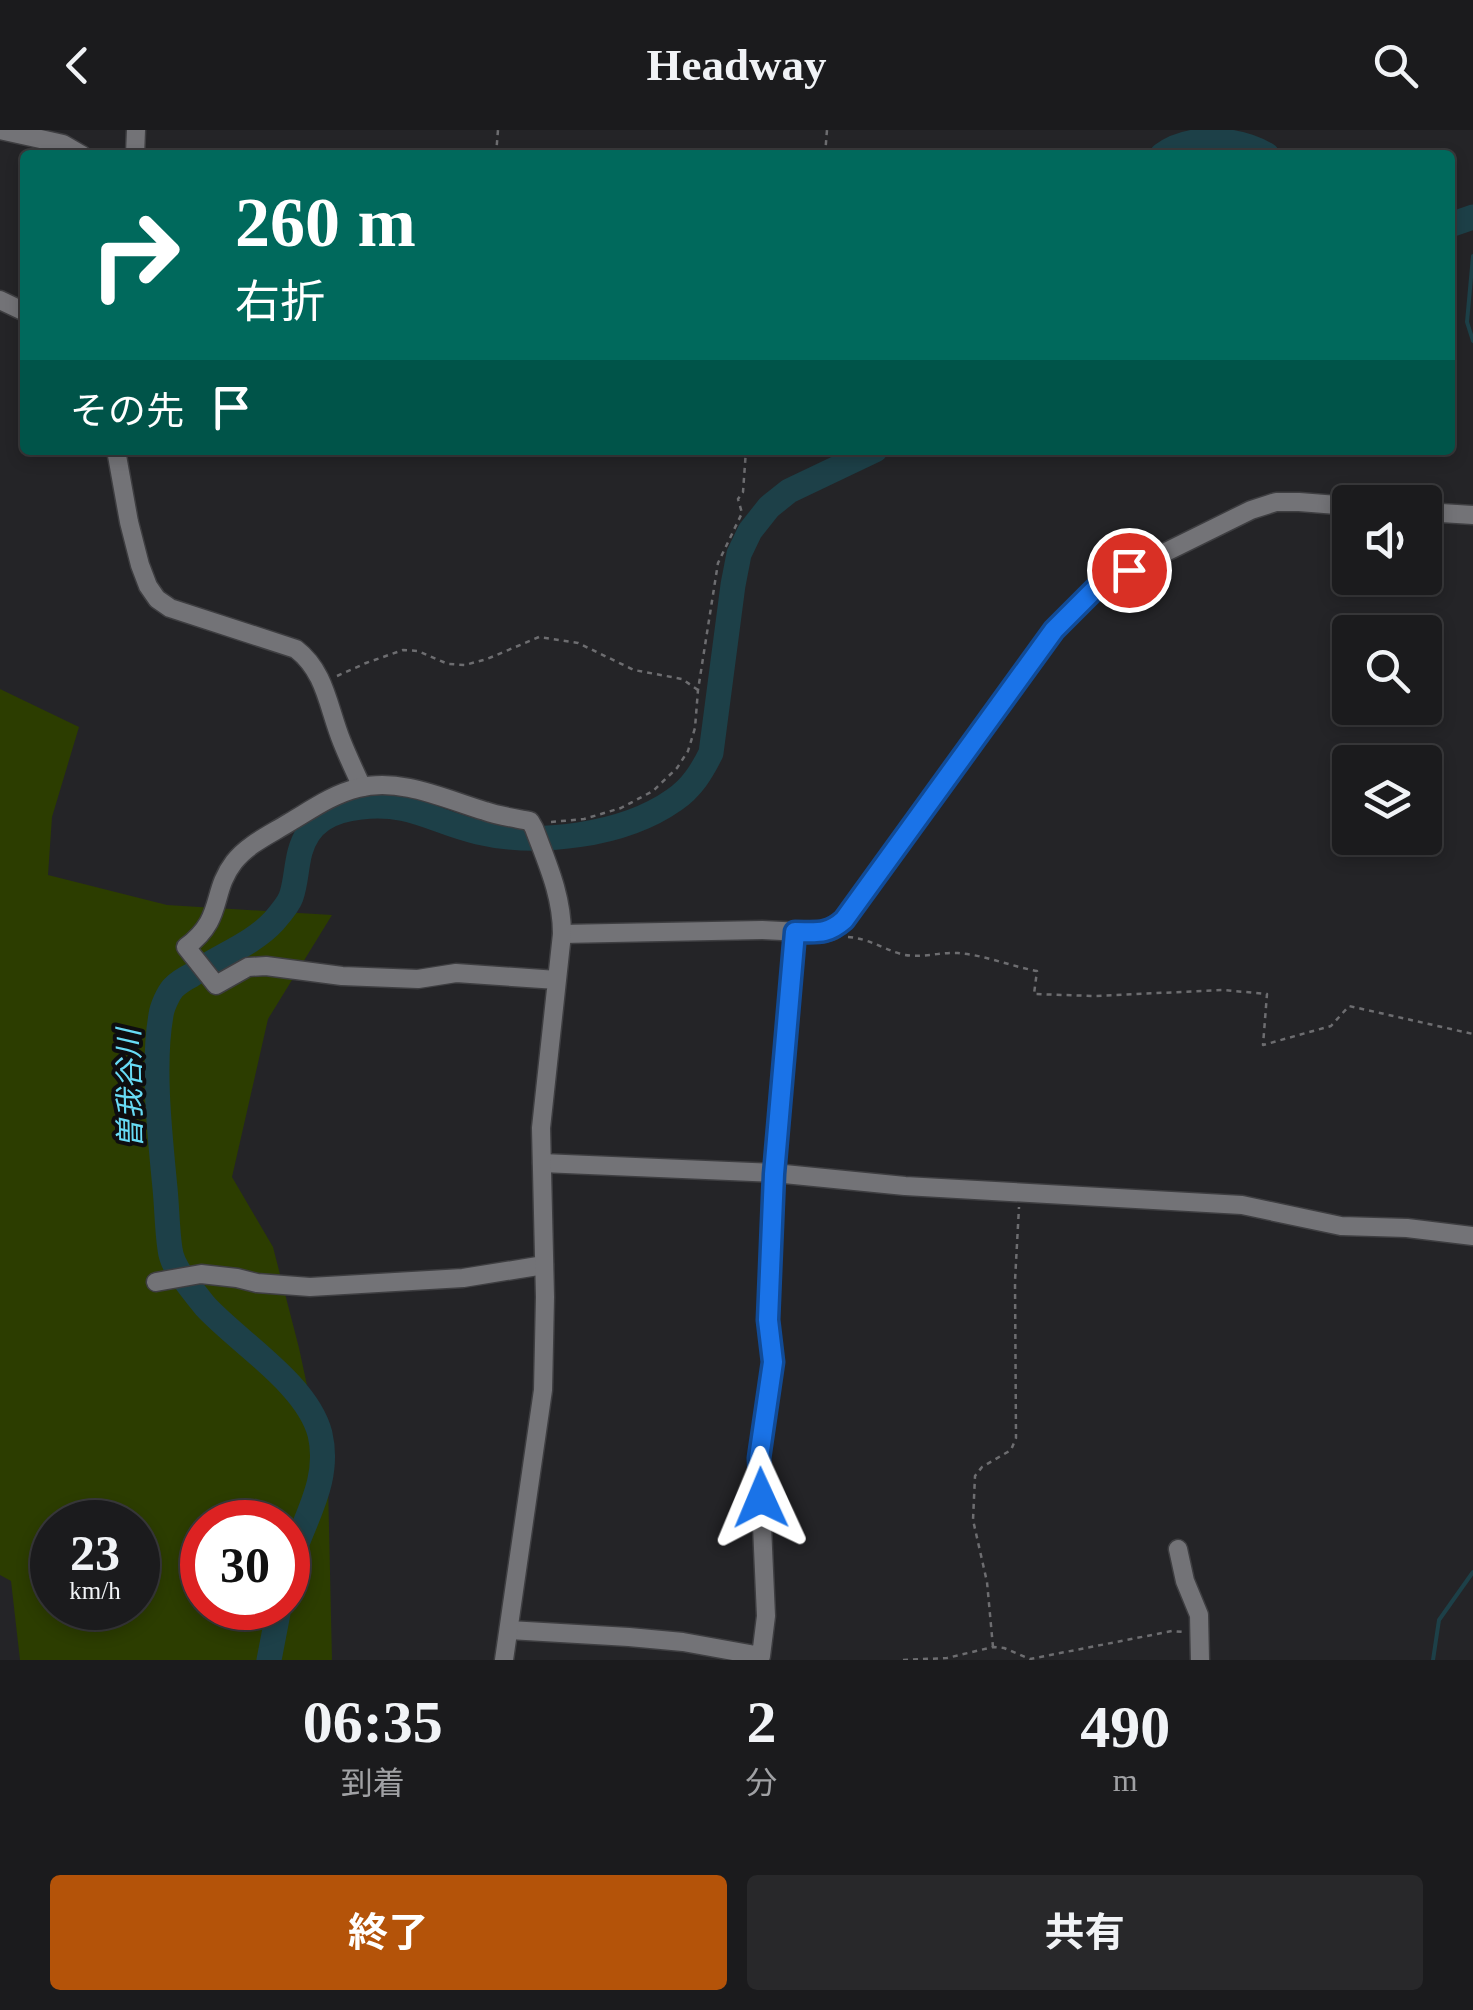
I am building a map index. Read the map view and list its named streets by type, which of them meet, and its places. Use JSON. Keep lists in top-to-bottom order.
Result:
{
  "water": ["曽我谷川"],
  "page": {
    "header": "Headway",
    "turn": ["260 m", "右折"],
    "then": "その先",
    "speed": "23 km/h",
    "limit": "30",
    "eta": [
      "06:35",
      "到着",
      "2",
      "分",
      "490",
      "m"
    ],
    "buttons": ["終了", "共有"]
  }
}
